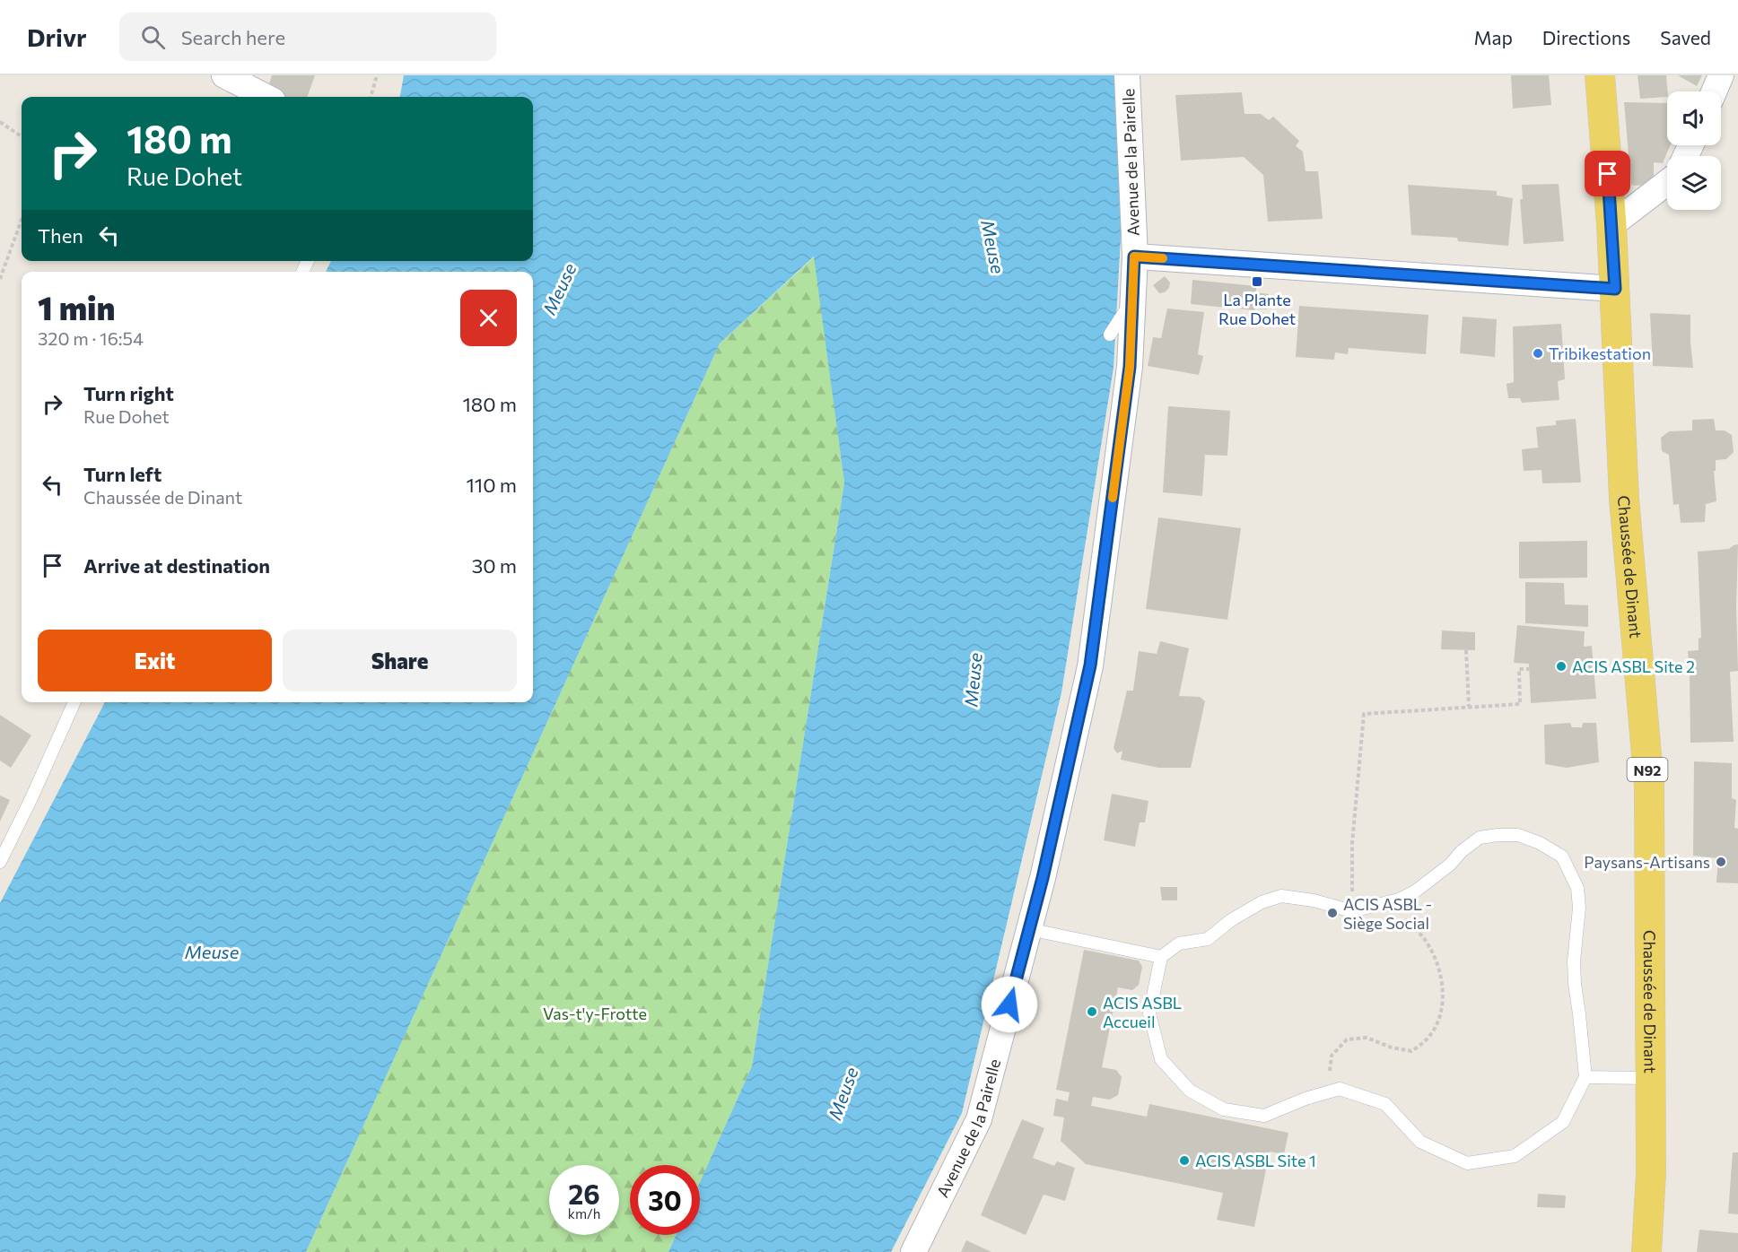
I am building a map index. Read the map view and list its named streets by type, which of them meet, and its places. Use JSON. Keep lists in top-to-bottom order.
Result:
{
  "streets": {
    "main road": ["Chaussée de Dinant", "N92"],
    "street": ["Avenue de la Pairelle"]
  },
  "water": ["Meuse"],
  "parks": ["Vas-t'y-Frotte"],
  "places": {
    "transit": ["La Plante Rue Dohet"],
    "other": [
      "Tribikestation",
      "ACIS ASBL Site 2",
      "Paysans-Artisans",
      "ACIS ASBL - Siège Social",
      "ACIS ASBL Accueil",
      "ACIS ASBL Site 1"
    ]
  },
  "page": {
    "header": "Drivr",
    "search": "Search here",
    "nav": ["Map", "Directions", "Saved"],
    "turn": ["180 m", "Rue Dohet"],
    "then": "Then",
    "heading": ["1 min", "320 m · 16:54"],
    "list": [
      {
        "name": "Turn right",
        "note": "Rue Dohet",
        "value": "180 m"
      },
      {
        "name": "Turn left",
        "note": "Chaussée de Dinant",
        "value": "110 m"
      },
      {
        "name": "Arrive at destination",
        "value": "30 m"
      }
    ],
    "buttons": ["Exit", "Share"],
    "speed": "26 km/h",
    "limit": "30"
  }
}
